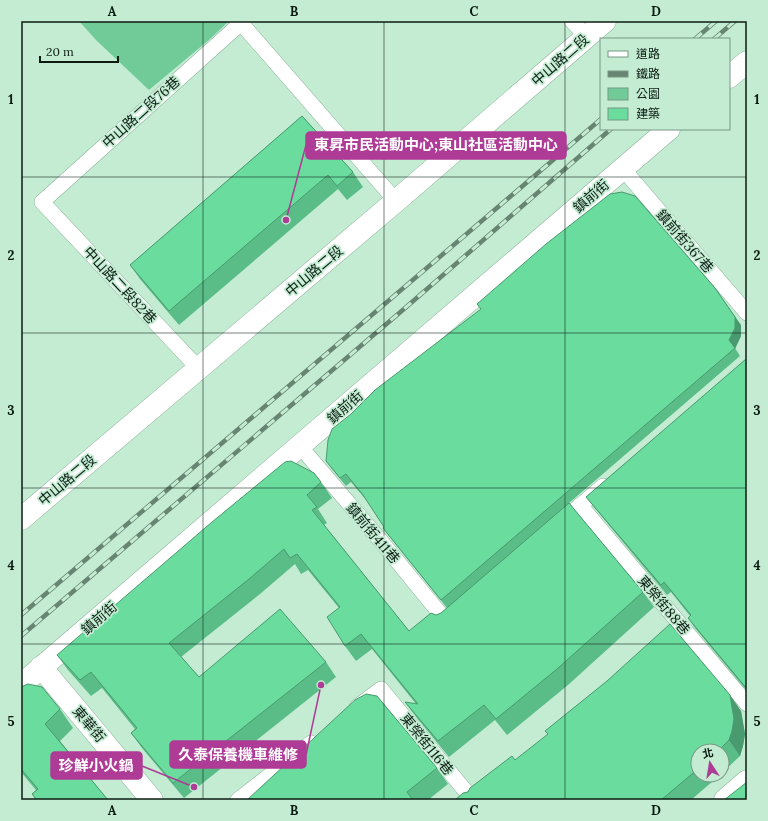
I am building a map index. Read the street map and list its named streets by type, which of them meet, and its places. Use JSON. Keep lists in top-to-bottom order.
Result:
{
  "streets": {
    "street": ["中山路二段", "鎮前街", "東華街"],
    "lane": [
      "中山路二段76巷",
      "鎮前街367巷",
      "中山路二段82巷",
      "鎮前街411巷",
      "東榮街88巷",
      "東榮街116巷"
    ]
  },
  "crossings": [
    ["中山路二段", "中山路二段76巷"],
    ["中山路二段", "中山路二段82巷"],
    ["中山路二段76巷", "中山路二段82巷"],
    ["鎮前街", "鎮前街367巷"],
    ["鎮前街", "鎮前街411巷"],
    ["鎮前街", "東華街"]
  ],
  "places": ["東昇市民活動中心;東山社區活動中心", "久泰保養機車維修", "珍鮮小火鍋"],
  "legend": [
    "道路",
    "鐵路",
    "公園",
    "建築"
  ],
  "scale_bar": "20 m",
  "north": "top",
  "grid": {
    "columns": [
      "A",
      "B",
      "C",
      "D"
    ],
    "rows": [
      "1",
      "2",
      "3",
      "4",
      "5"
    ]
  }
}
